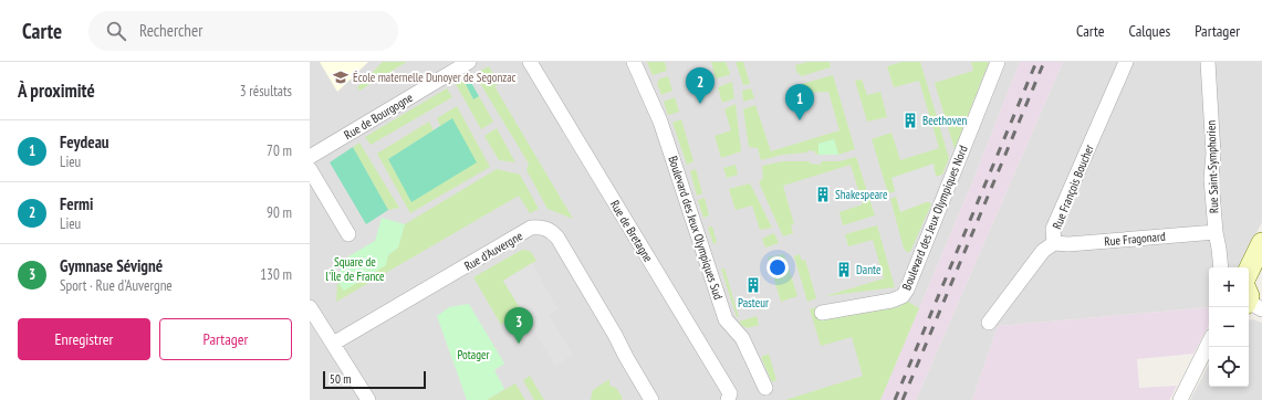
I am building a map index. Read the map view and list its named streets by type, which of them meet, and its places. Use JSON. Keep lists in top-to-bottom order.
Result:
{
  "streets": {
    "street": [
      "Rue de Bourgogne",
      "Rue Saint-Symphorien",
      "Rue François Boucher",
      "Boulevard des Jeux Olympiques Nord",
      "Boulevard des Jeux Olympiques Sud",
      "Rue de Bretagne",
      "Rue Fragonard",
      "Rue d'Auvergne"
    ]
  },
  "crossings": [
    ["Rue Saint-Symphorien", "Rue Fragonard"],
    ["Rue François Boucher", "Rue Fragonard"]
  ],
  "parks": ["Square de l'Île de France", "Potager"],
  "places": {
    "school or university": ["École maternelle Dunoyer de Segonzac"],
    "building": [
      "Beethoven",
      "Shakespeare",
      "Dante",
      "Pasteur"
    ]
  },
  "scale_bar": "50 m",
  "page": {
    "header": "Carte",
    "search": "Rechercher",
    "nav": ["Carte", "Calques", "Partager"],
    "heading": ["À proximité", "3 résultats"],
    "pins": ["2", "1", "3"],
    "list": [
      {
        "mark": "1",
        "name": "Feydeau",
        "note": "Lieu",
        "value": "70 m"
      },
      {
        "mark": "2",
        "name": "Fermi",
        "note": "Lieu",
        "value": "90 m"
      },
      {
        "mark": "3",
        "name": "Gymnase Sévigné",
        "note": "Sport · Rue d'Auvergne",
        "value": "130 m"
      }
    ],
    "map_buttons": ["+", "−"],
    "buttons": ["Enregistrer", "Partager"],
    "scale": "50 m"
  }
}
